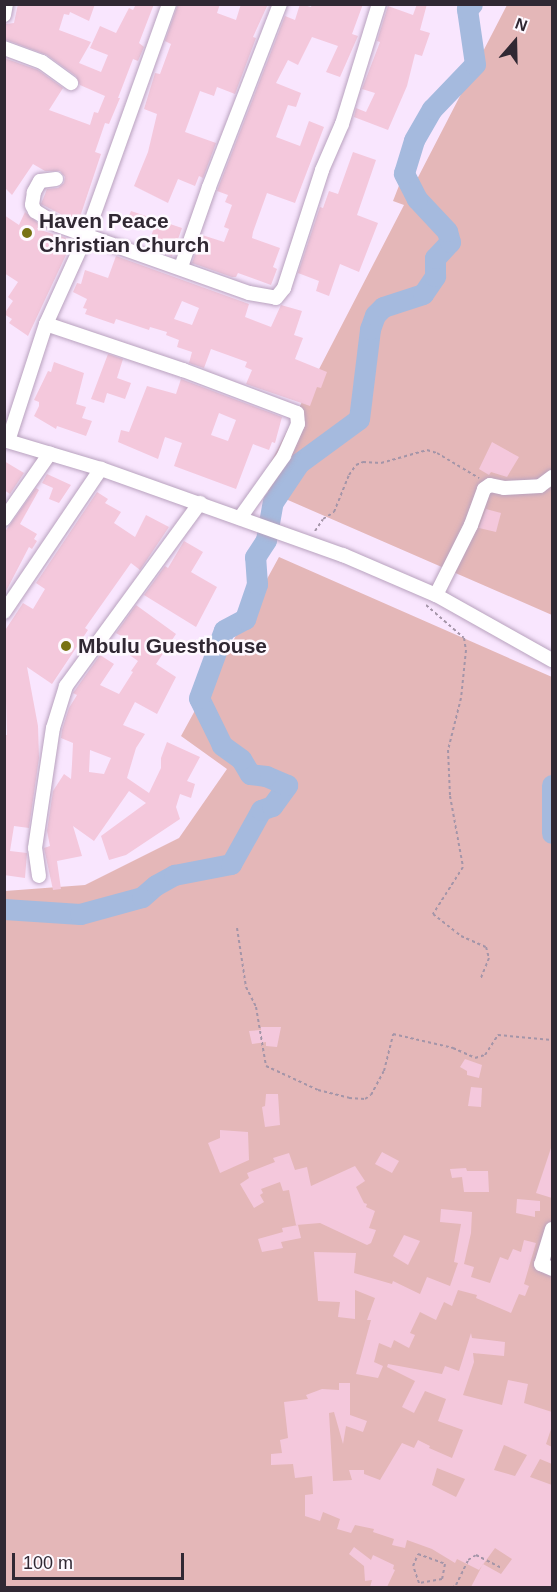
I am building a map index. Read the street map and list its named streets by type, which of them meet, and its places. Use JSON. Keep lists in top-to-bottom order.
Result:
{
  "places": ["Haven Peace Christian Church", "Mbulu Guesthouse"],
  "scale_bar": "100 m",
  "north": "top"
}
